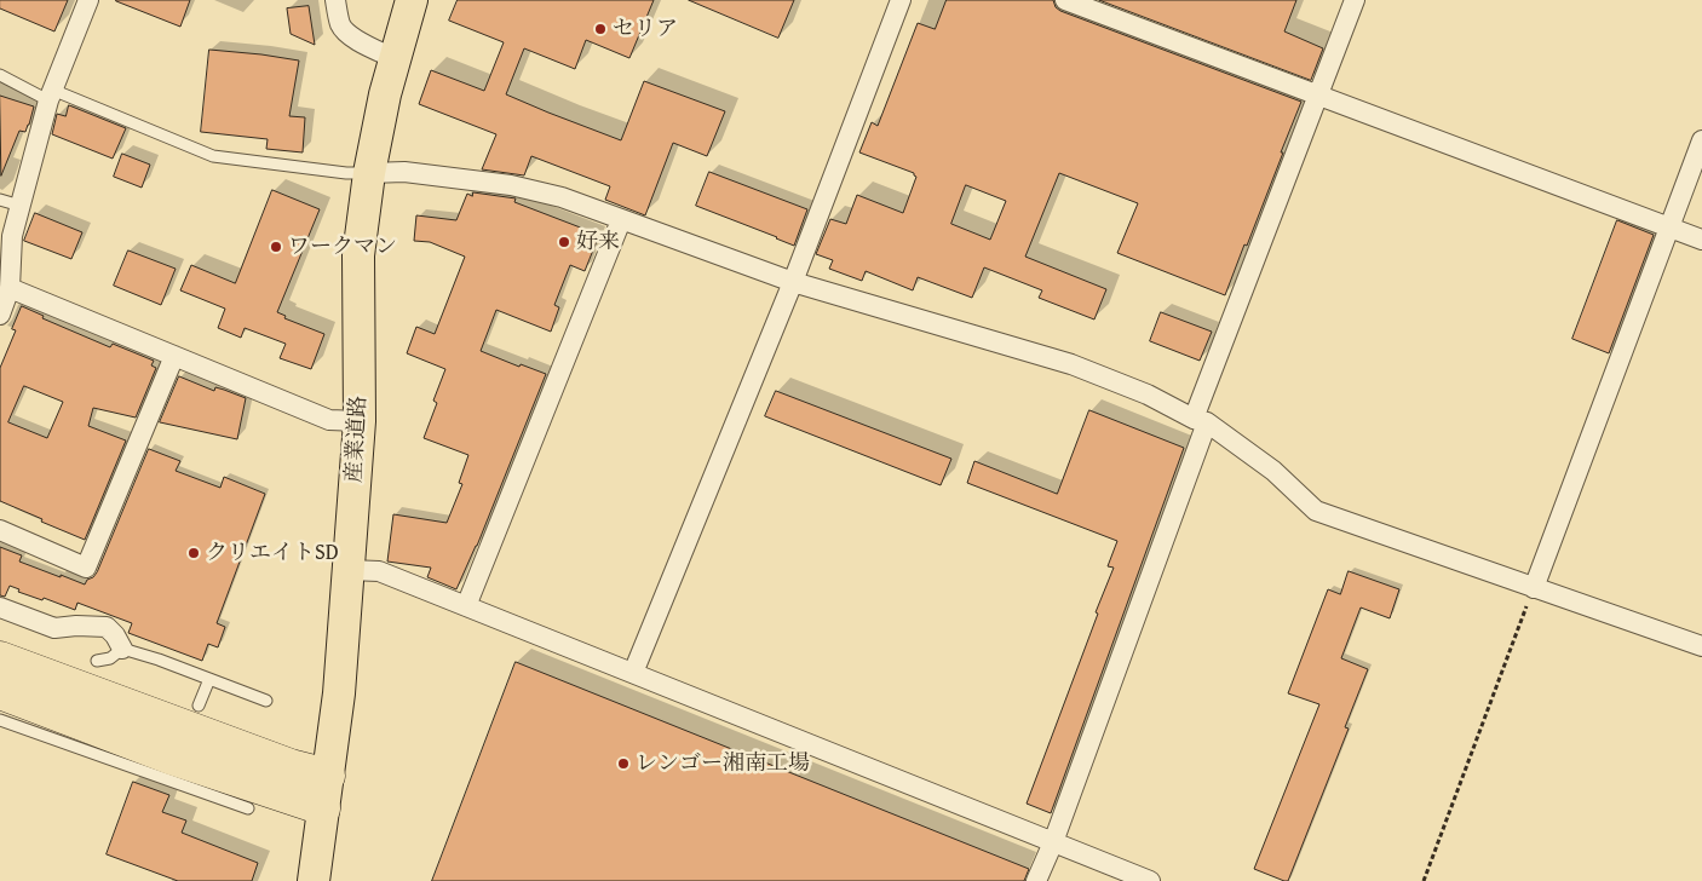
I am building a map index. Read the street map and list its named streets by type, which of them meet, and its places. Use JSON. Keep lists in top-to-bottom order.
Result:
{
  "streets": {
    "main road": ["産業道路"]
  },
  "places": [
    "セリア",
    "好来",
    "ワークマン",
    "クリエイトSD",
    "レンゴー湘南工場"
  ]
}
